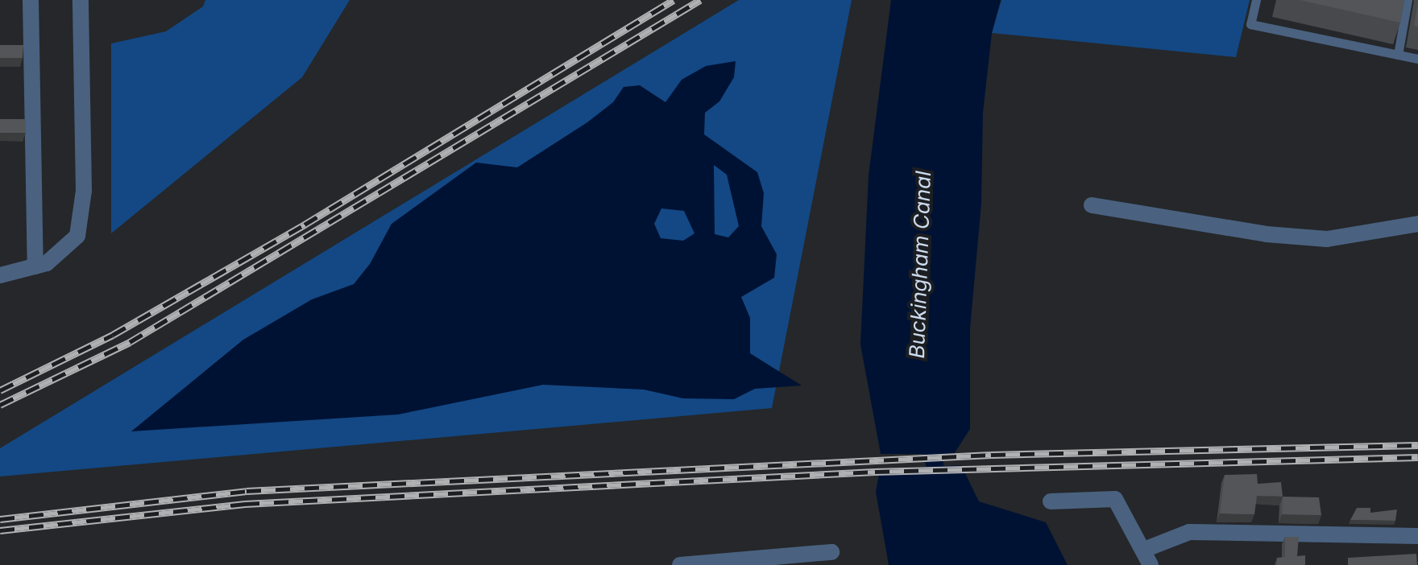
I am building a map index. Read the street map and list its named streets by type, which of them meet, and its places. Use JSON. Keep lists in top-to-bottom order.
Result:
{
  "water": ["Buckingham Canal"]
}
